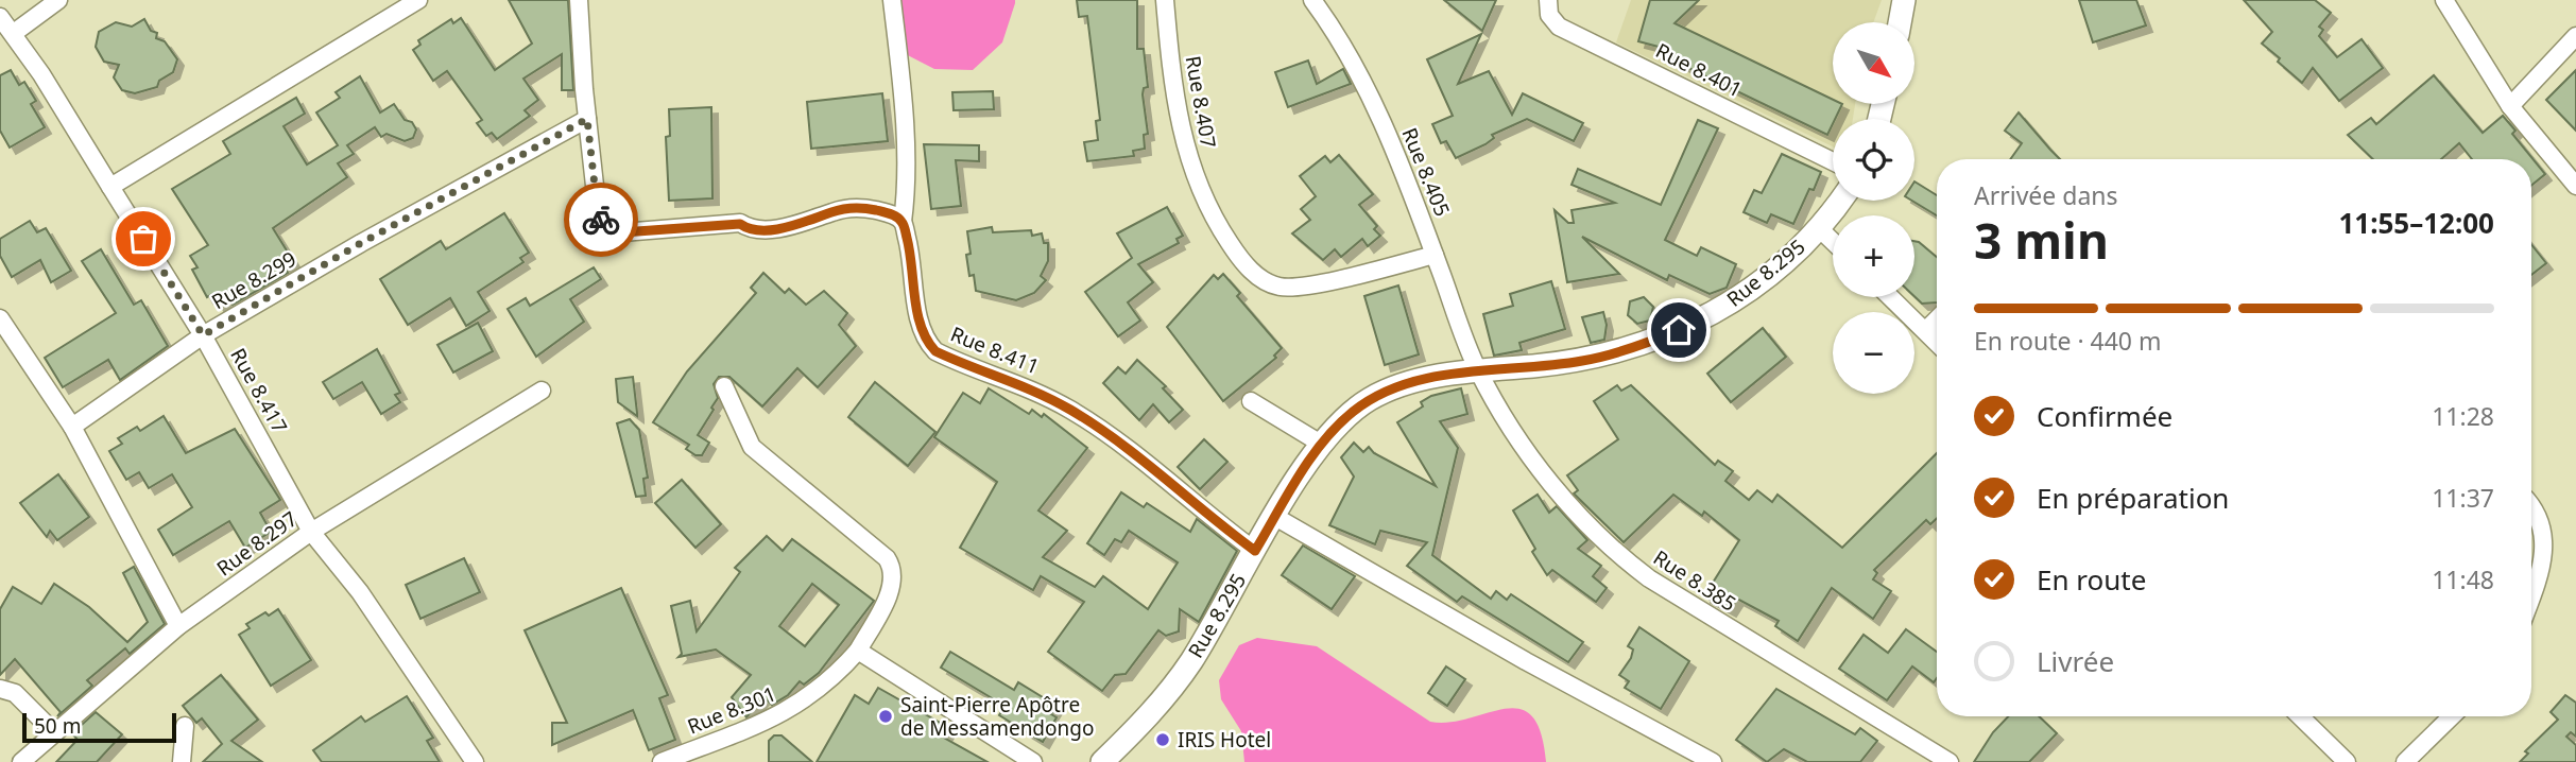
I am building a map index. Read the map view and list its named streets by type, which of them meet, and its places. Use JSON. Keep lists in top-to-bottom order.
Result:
{
  "streets": {
    "street": [
      "Rue 8.401",
      "Rue 8.407",
      "Rue 8.405",
      "Rue 8.295",
      "Rue 8.299",
      "Rue 8.411",
      "Rue 8.417",
      "Rue 8.297",
      "Rue 8.385",
      "Rue 8.301"
    ]
  },
  "crossings": [
    ["Rue 8.407", "Rue 8.405"],
    ["Rue 8.405", "Rue 8.295"],
    ["Rue 8.405", "Rue 8.385"],
    ["Rue 8.295", "Rue 8.411"],
    ["Rue 8.295", "Rue 8.385"],
    ["Rue 8.299", "Rue 8.417"],
    ["Rue 8.417", "Rue 8.297"]
  ],
  "places": ["Saint-Pierre Apôtre de Messamendongo", "IRIS Hotel"],
  "scale_bar": "50 m",
  "north": "bottom right",
  "page": {
    "map_buttons": ["+", "−"],
    "heading": ["3 min", "Arrivée dans", "11:55–12:00"],
    "bar": "En route · 440 m",
    "list": [
      ["Confirmée", "11:28"],
      ["En préparation", "11:37"],
      ["En route", "11:48"],
      "Livrée"
    ],
    "scale": "50 m"
  }
}
